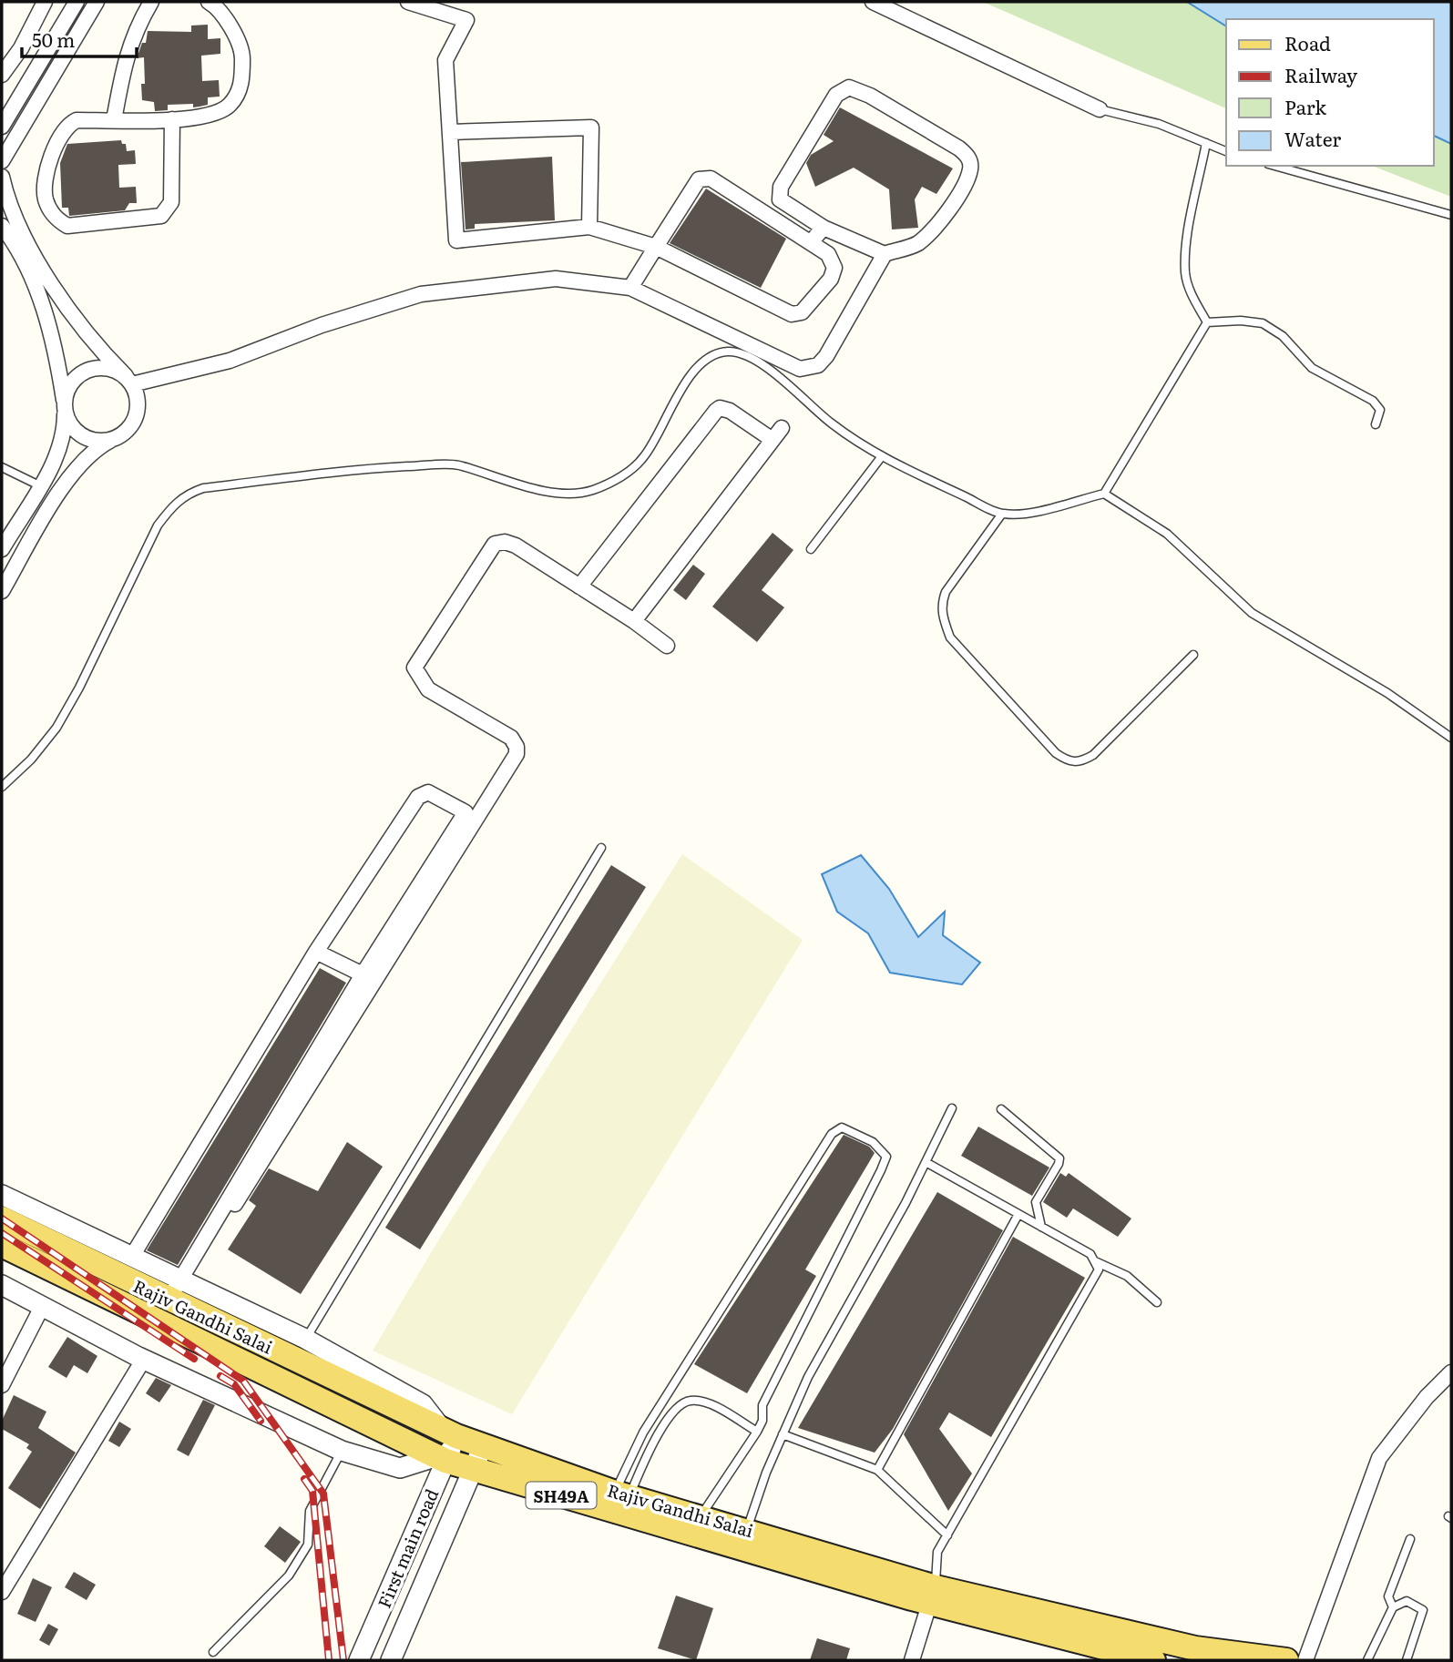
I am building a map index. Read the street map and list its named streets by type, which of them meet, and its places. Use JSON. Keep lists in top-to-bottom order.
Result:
{
  "streets": {
    "main road": ["Rajiv Gandhi Salai", "SH49A"],
    "street": ["First main road"]
  },
  "crossings": [
    ["Rajiv Gandhi Salai", "First main road"]
  ],
  "legend": [
    "Road",
    "Railway",
    "Park",
    "Water"
  ],
  "scale_bar": "50 m"
}
